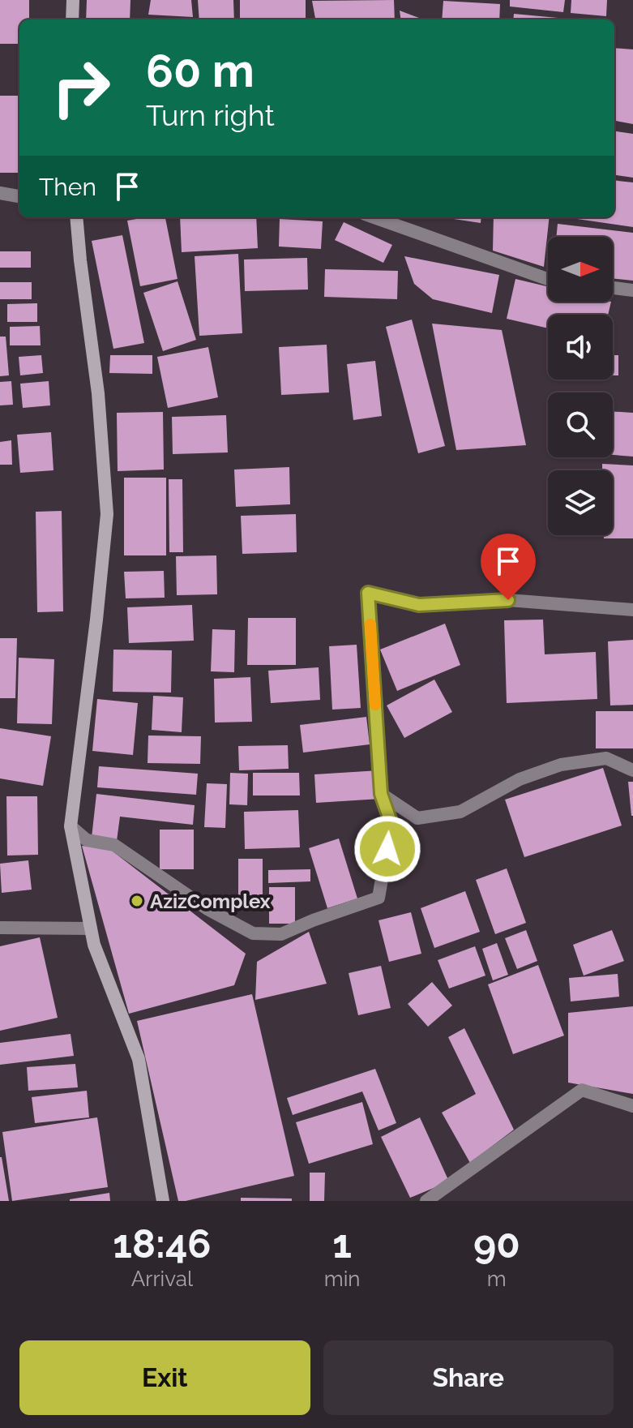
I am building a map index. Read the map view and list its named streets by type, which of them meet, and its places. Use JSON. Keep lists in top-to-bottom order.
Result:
{
  "places": ["AzizComplex"],
  "north": "right",
  "page": {
    "turn": ["60 m", "Turn right"],
    "then": "Then",
    "eta": [
      "18:46",
      "Arrival",
      "1",
      "min",
      "90",
      "m"
    ],
    "buttons": ["Exit", "Share"]
  }
}
